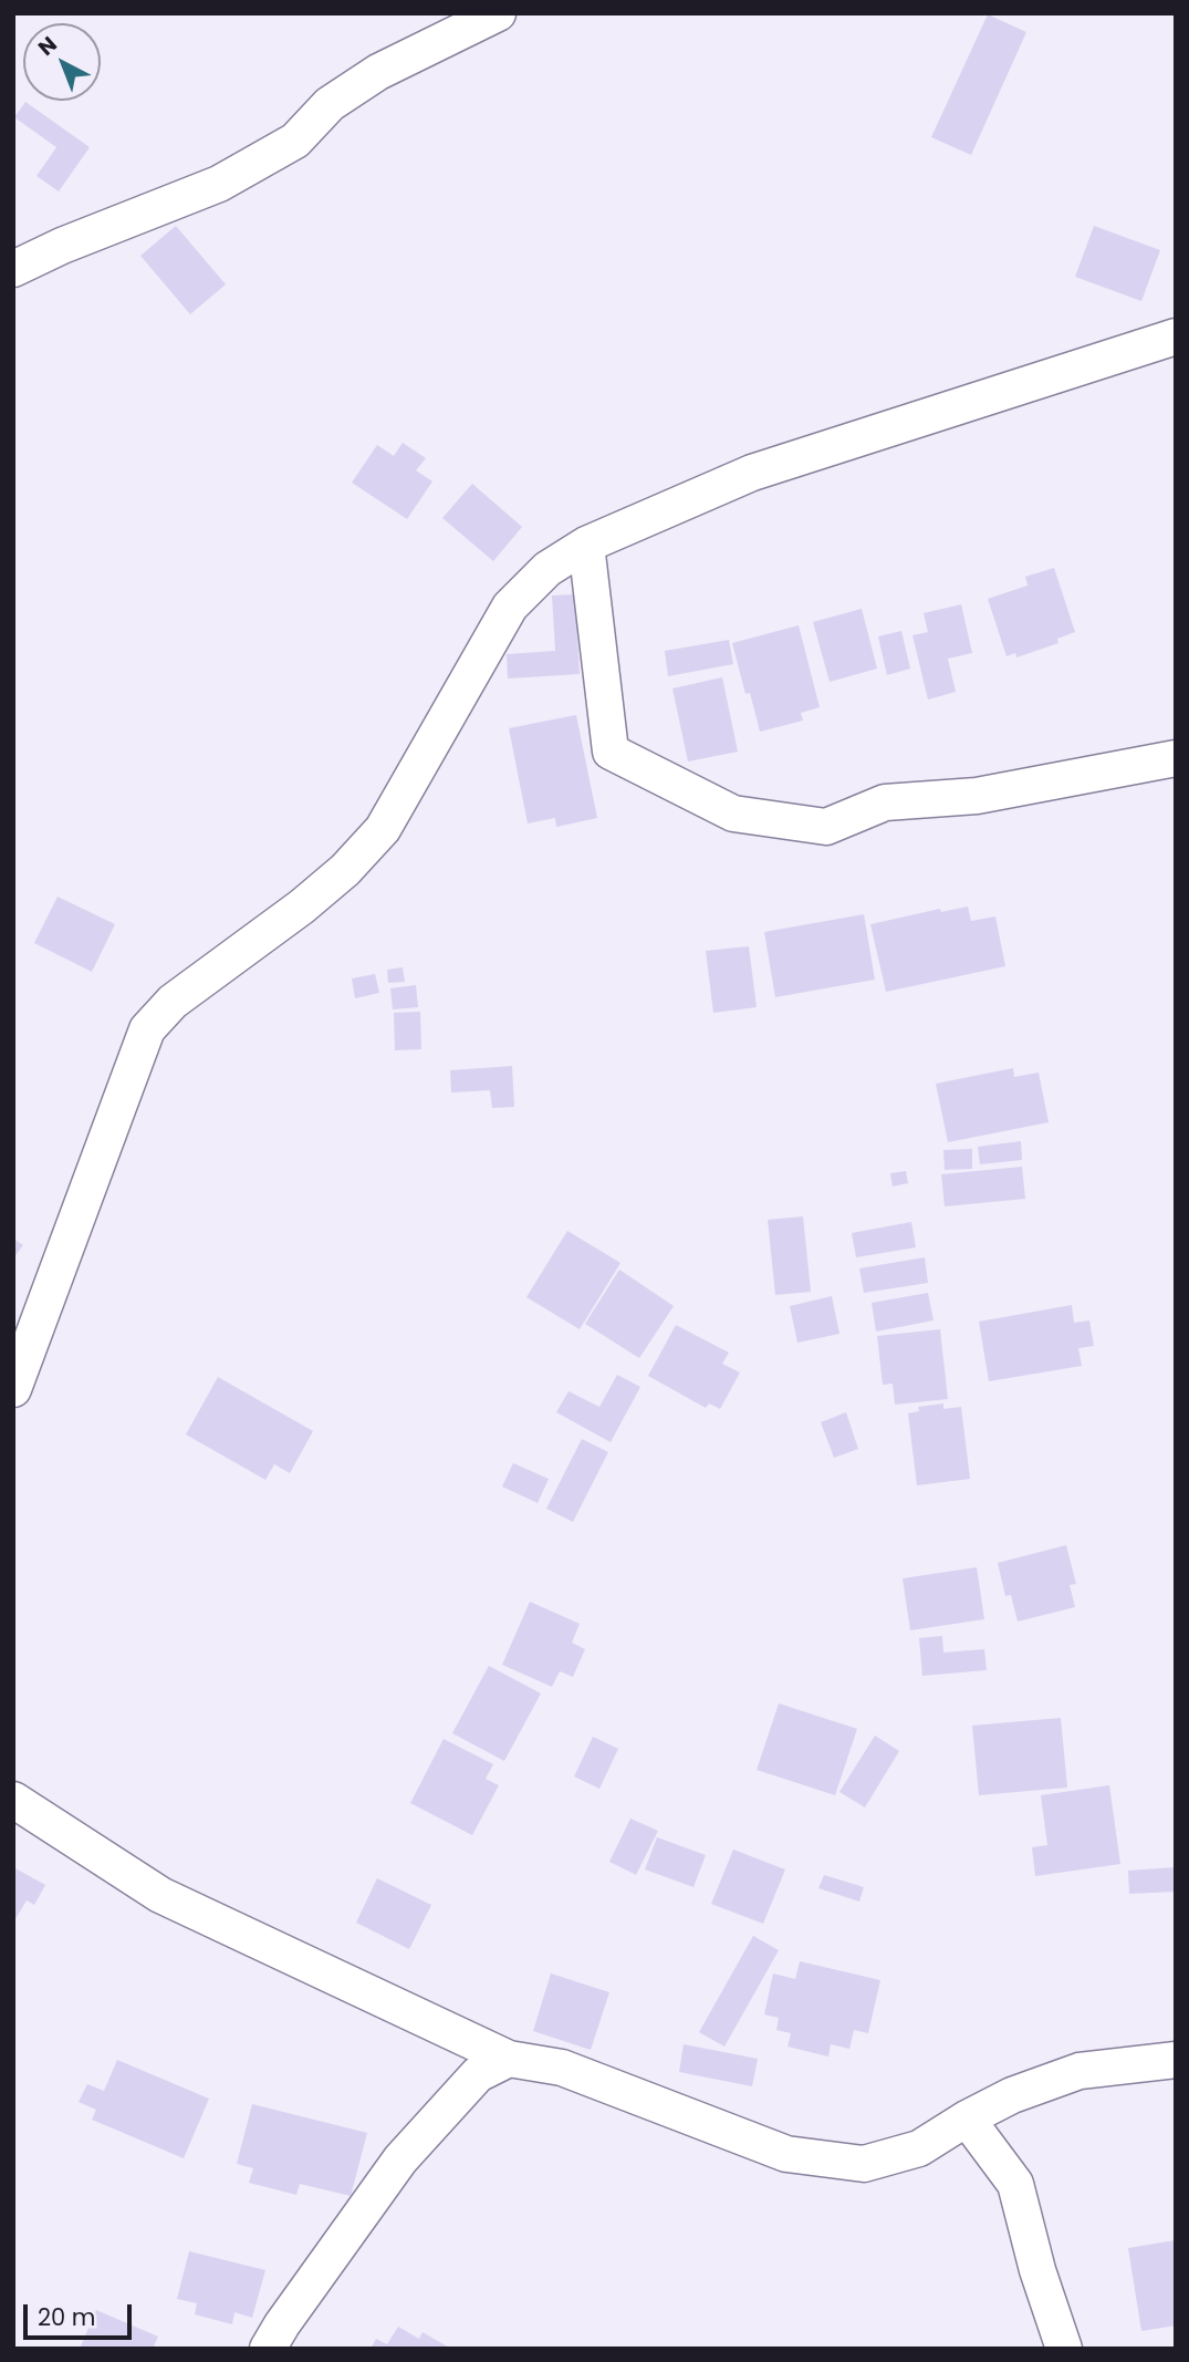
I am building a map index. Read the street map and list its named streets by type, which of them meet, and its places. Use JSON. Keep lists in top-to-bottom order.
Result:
{
  "scale_bar": "20 m",
  "north": "top left"
}
